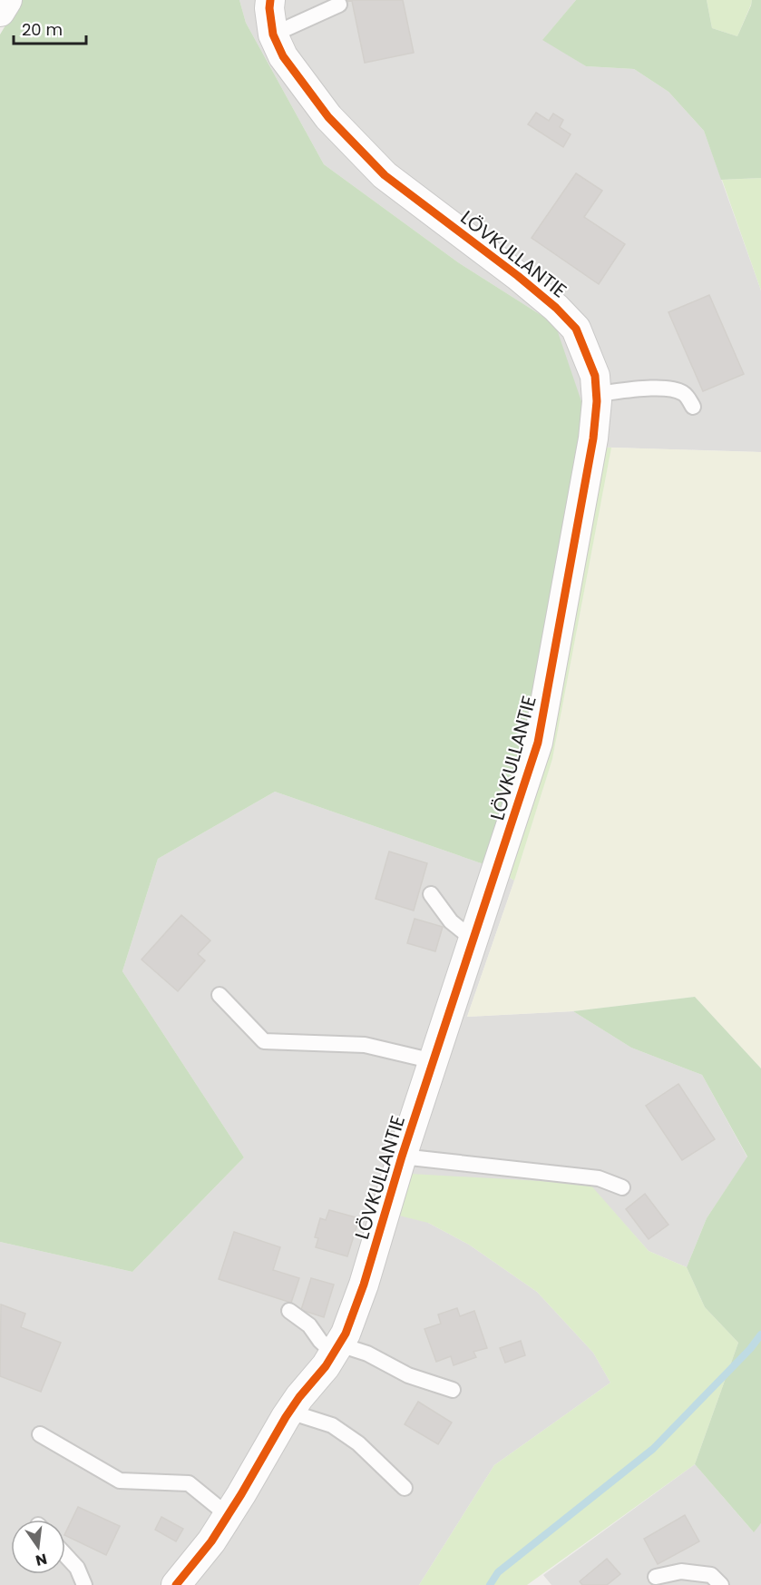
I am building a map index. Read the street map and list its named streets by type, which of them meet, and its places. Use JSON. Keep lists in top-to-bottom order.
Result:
{
  "streets": {
    "street": ["LÖVKULLANTIE"]
  },
  "scale_bar": "20 m",
  "north": "bottom"
}
